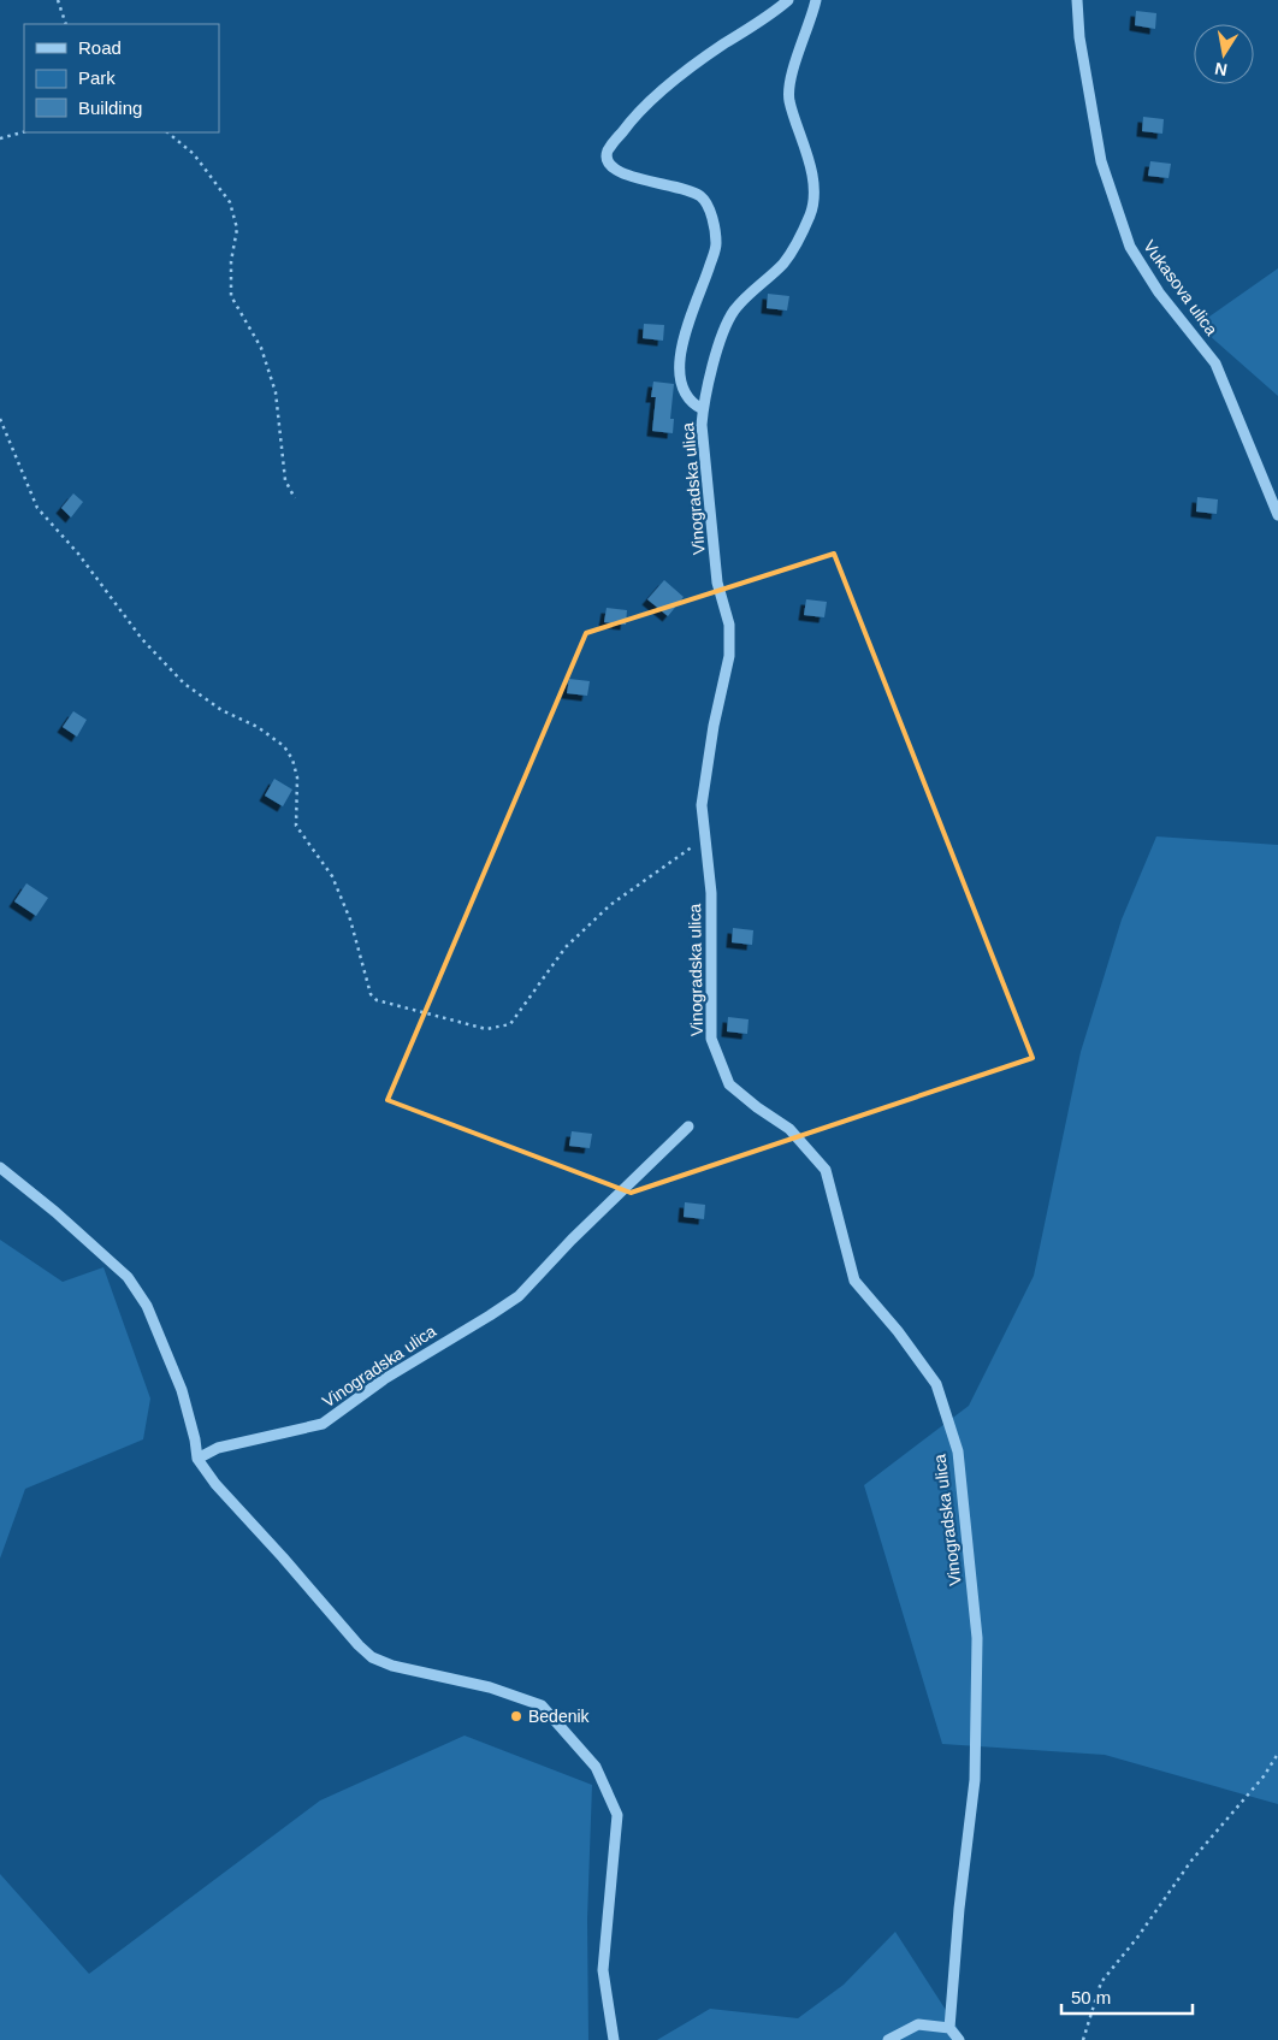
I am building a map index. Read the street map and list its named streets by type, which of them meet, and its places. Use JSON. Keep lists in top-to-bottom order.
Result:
{
  "streets": {
    "street": ["Vukasova ulica", "Vinogradska ulica"]
  },
  "places": ["Bedenik"],
  "legend": ["Road", "Park", "Building"],
  "scale_bar": "50 m",
  "north": "bottom"
}
